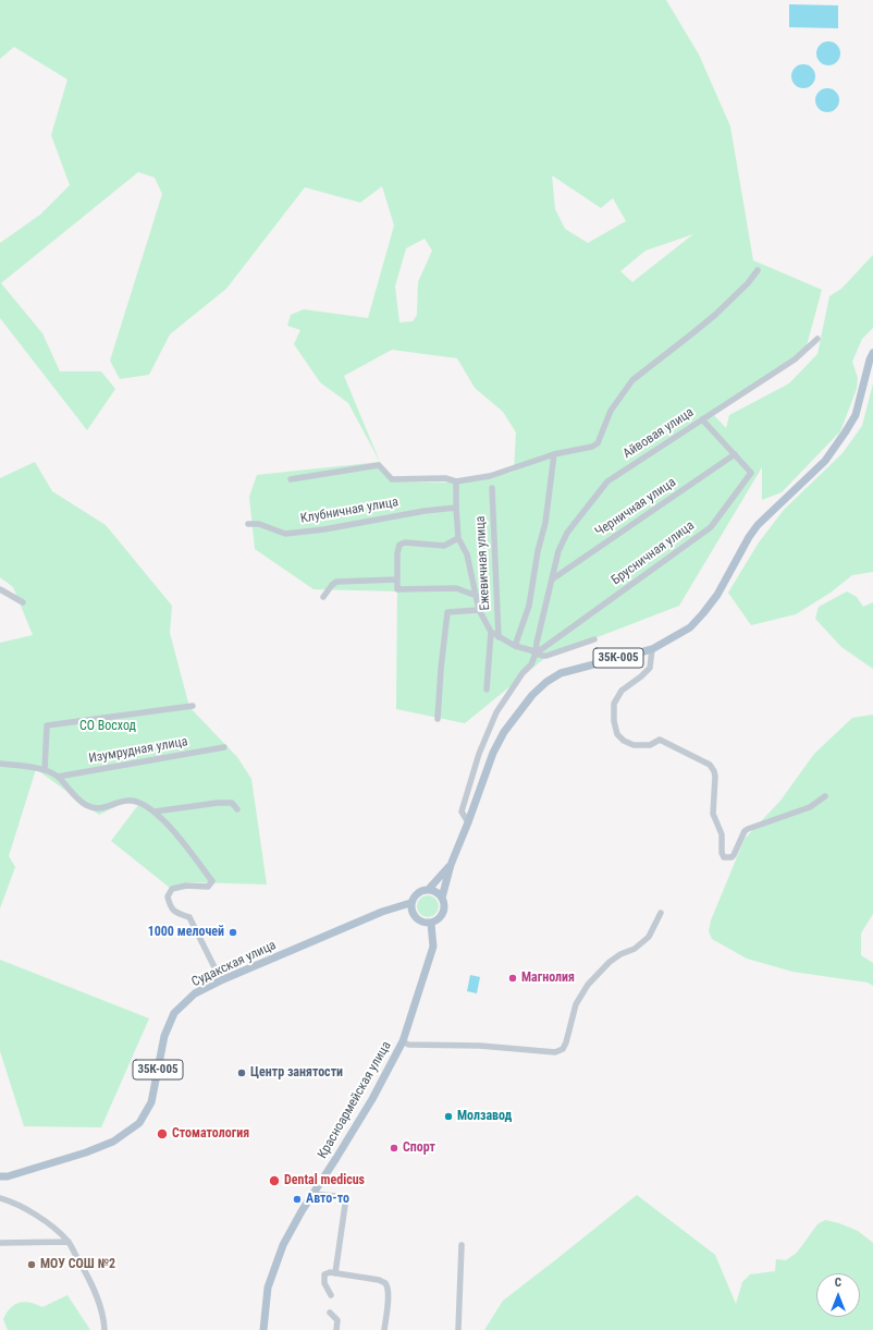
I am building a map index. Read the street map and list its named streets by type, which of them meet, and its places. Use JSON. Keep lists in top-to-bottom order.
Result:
{
  "streets": {
    "main road": ["35К-005", "Судакская улица", "Красноармейская улица"],
    "street": [
      "Айвовая улица",
      "Черничная улица",
      "Клубничная улица",
      "Брусничная улица",
      "Ежевичная улица",
      "Изумрудная улица"
    ]
  },
  "crossings": [
    ["Айвовая улица", "Черничная улица"],
    ["Айвовая улица", "Брусничная улица"],
    ["Черничная улица", "Брусничная улица"],
    ["35К-005", "Судакская улица"],
    ["35К-005", "Красноармейская улица"],
    ["Судакская улица", "Красноармейская улица"]
  ],
  "parks": ["СО Восход"],
  "places": [
    "1000 мелочей",
    "Магнолия",
    "Центр занятости",
    "Молзавод",
    "Стоматология",
    "Спорт",
    "Dental medicus",
    "Авто-то",
    "МОУ СОШ №2"
  ],
  "north": "top"
}
